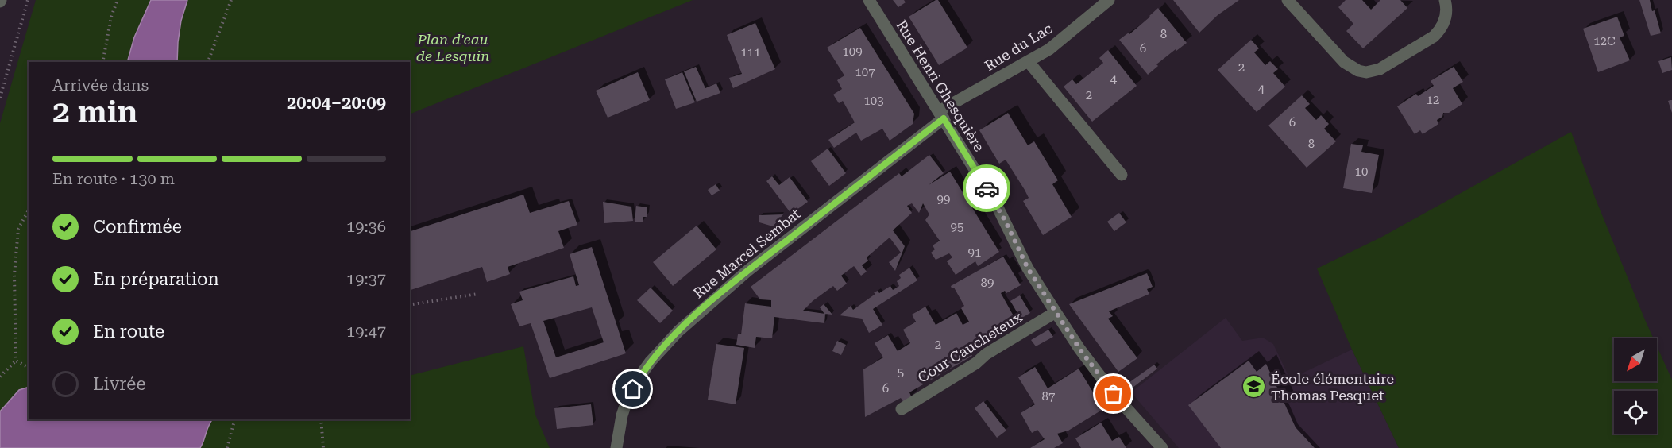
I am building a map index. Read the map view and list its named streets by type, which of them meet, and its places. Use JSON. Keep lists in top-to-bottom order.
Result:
{
  "streets": {
    "street": [
      "Rue du Lac",
      "Rue Henri Ghesquière",
      "Rue Marcel Sembat",
      "Cour Caucheteux"
    ]
  },
  "crossings": [
    ["Rue du Lac", "Rue Henri Ghesquière"],
    ["Rue du Lac", "Rue Marcel Sembat"],
    ["Rue Henri Ghesquière", "Rue Marcel Sembat"],
    ["Rue Henri Ghesquière", "Cour Caucheteux"]
  ],
  "parks": ["Plan d'eau de Lesquin"],
  "places": {
    "school or university": ["École élémentaire Thomas Pesquet"]
  },
  "house_numbers": [
    "8",
    "12C",
    "6",
    "109",
    "111",
    "2",
    "107",
    "4",
    "4",
    "2",
    "12",
    "103",
    "6",
    "8",
    "10",
    "99",
    "95",
    "91",
    "89",
    "2",
    "5",
    "6",
    "87"
  ],
  "north": "bottom left",
  "page": {
    "heading": ["2 min", "Arrivée dans", "20:04–20:09"],
    "bar": "En route · 130 m",
    "list": [
      ["Confirmée", "19:36"],
      ["En préparation", "19:37"],
      ["En route", "19:47"],
      "Livrée"
    ]
  }
}
